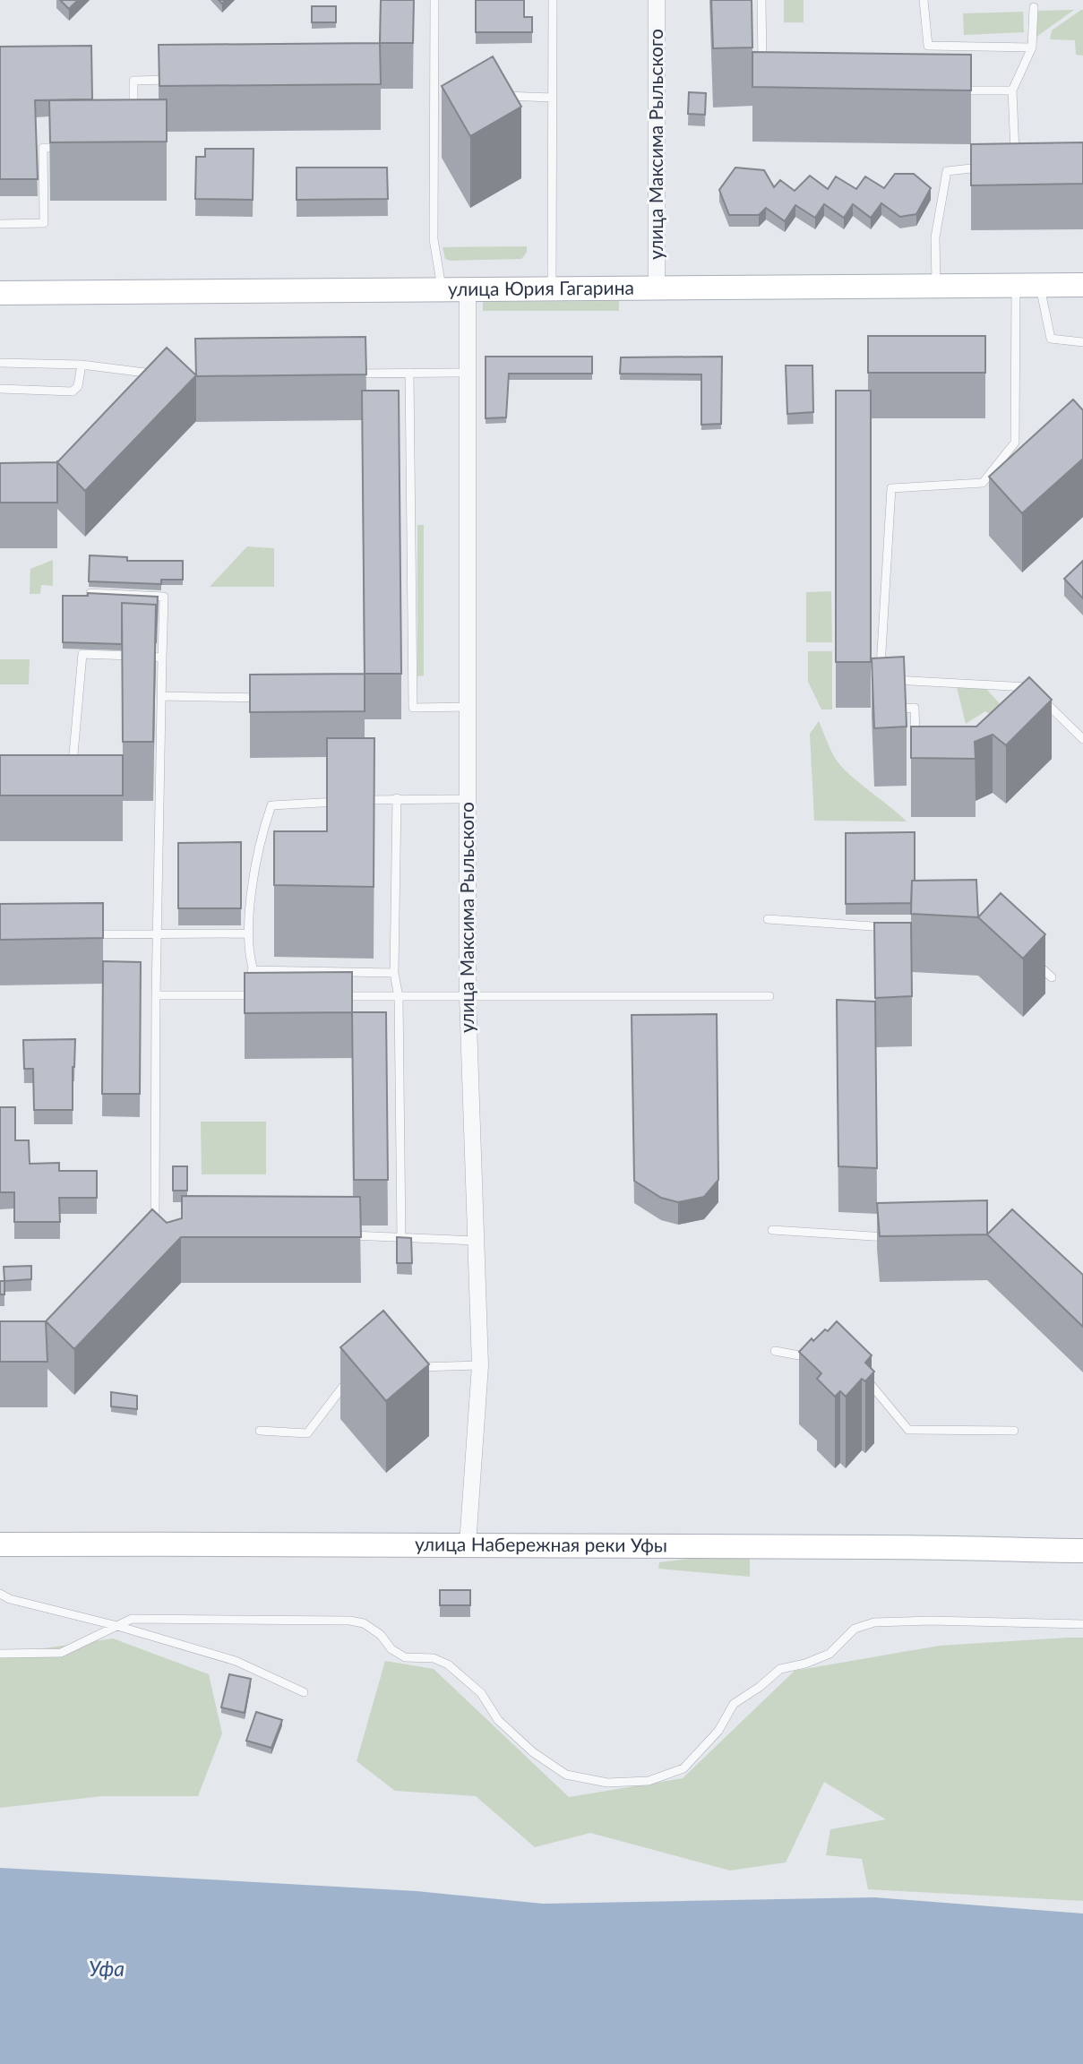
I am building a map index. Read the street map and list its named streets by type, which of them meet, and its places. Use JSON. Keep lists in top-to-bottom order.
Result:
{
  "streets": {
    "main road": ["улица Юрия Гагарина", "улица Набережная реки Уфы"],
    "street": ["улица Максима Рыльского"]
  },
  "crossings": [
    ["улица Максима Рыльского", "улица Юрия Гагарина"],
    ["улица Максима Рыльского", "улица Набережная реки Уфы"]
  ],
  "water": ["Уфа"]
}
